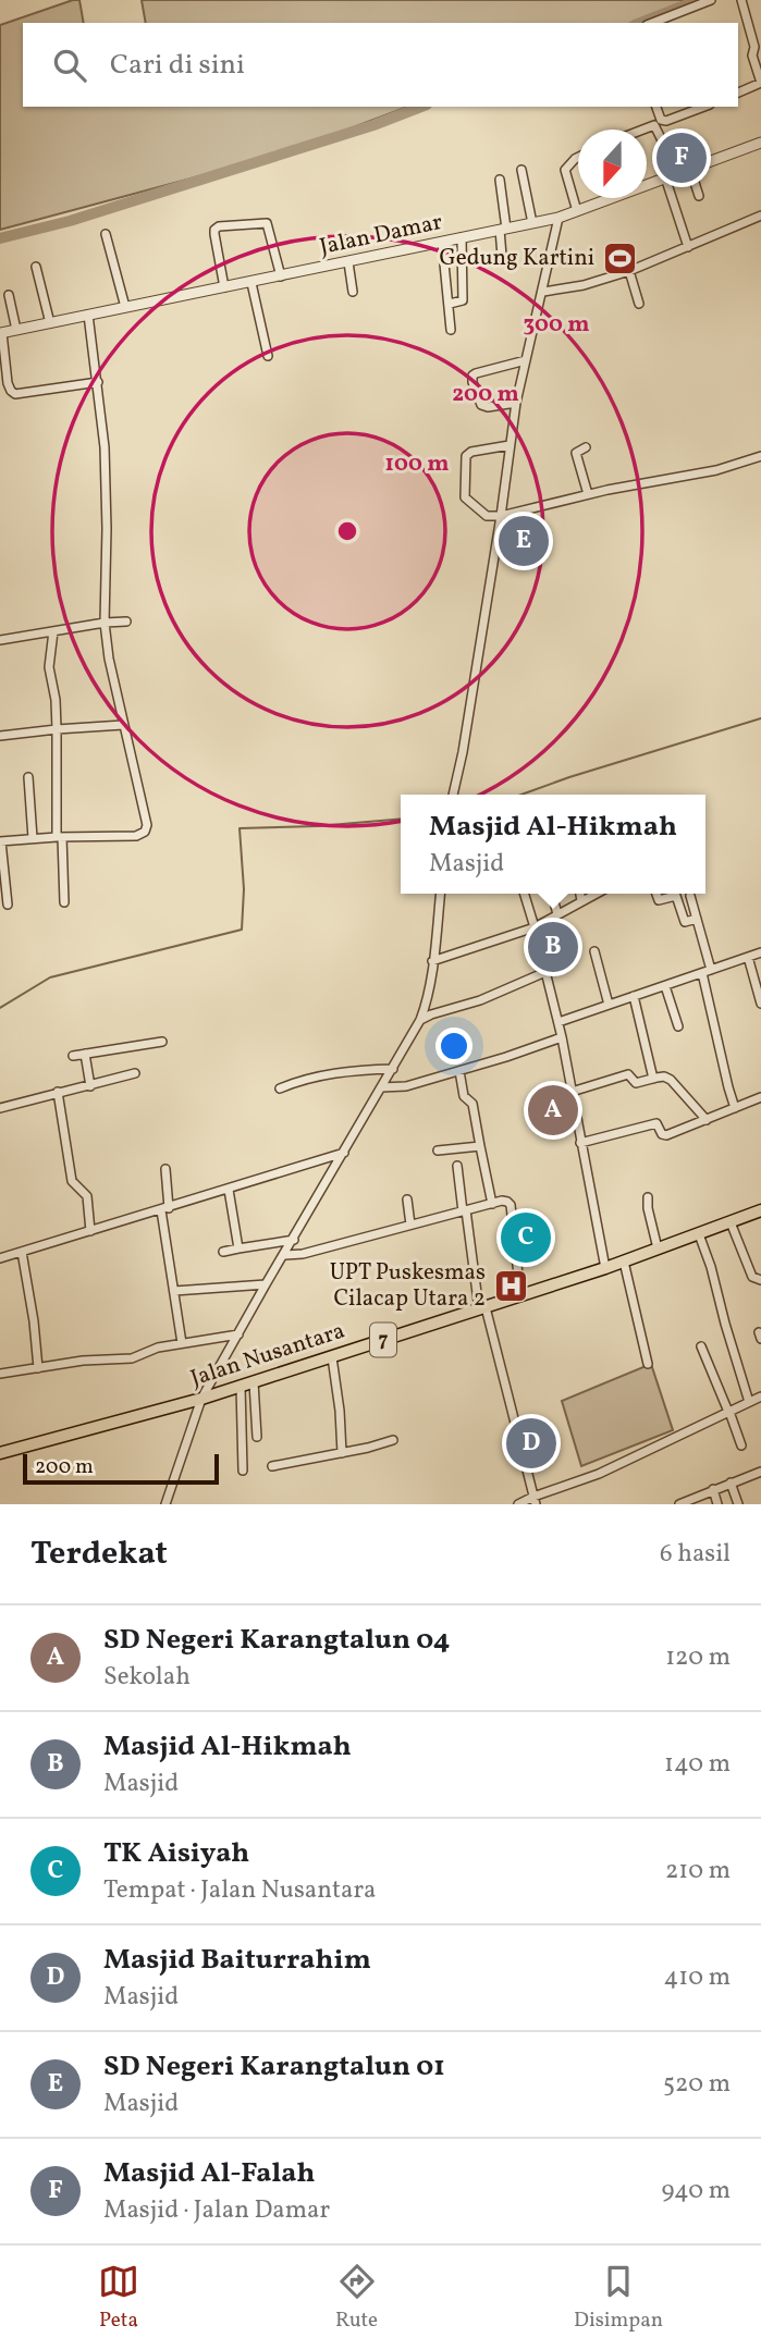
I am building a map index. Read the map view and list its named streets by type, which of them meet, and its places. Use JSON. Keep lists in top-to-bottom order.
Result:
{
  "streets": {
    "highway": ["7", "Jalan Nusantara"],
    "street": ["Jalan Damar"]
  },
  "places": {
    "sports": ["Gedung Kartini"],
    "hospital": ["UPT Puskesmas Cilacap Utara 2"]
  },
  "scale_bar": "200 m",
  "north": "bottom",
  "page": {
    "search": "Cari di sini",
    "pins": [
      "F",
      "E",
      "B",
      "A",
      "C",
      "D"
    ],
    "popup": ["Masjid Al-Hikmah", "Masjid"],
    "scale": "200 m",
    "heading": ["Terdekat", "6 hasil"],
    "list": [
      {
        "mark": "A",
        "name": "SD Negeri Karangtalun 04",
        "note": "Sekolah",
        "value": "120 m"
      },
      {
        "mark": "B",
        "name": "Masjid Al-Hikmah",
        "note": "Masjid",
        "value": "140 m"
      },
      {
        "mark": "C",
        "name": "TK Aisiyah",
        "note": "Tempat · Jalan Nusantara",
        "value": "210 m"
      },
      {
        "mark": "D",
        "name": "Masjid Baiturrahim",
        "note": "Masjid",
        "value": "410 m"
      },
      {
        "mark": "E",
        "name": "SD Negeri Karangtalun 01",
        "note": "Masjid",
        "value": "520 m"
      },
      {
        "mark": "F",
        "name": "Masjid Al-Falah",
        "note": "Masjid · Jalan Damar",
        "value": "940 m"
      }
    ],
    "nav": ["Peta", "Rute", "Disimpan"]
  },
  "rings": ["300 m", "200 m", "100 m"]
}
